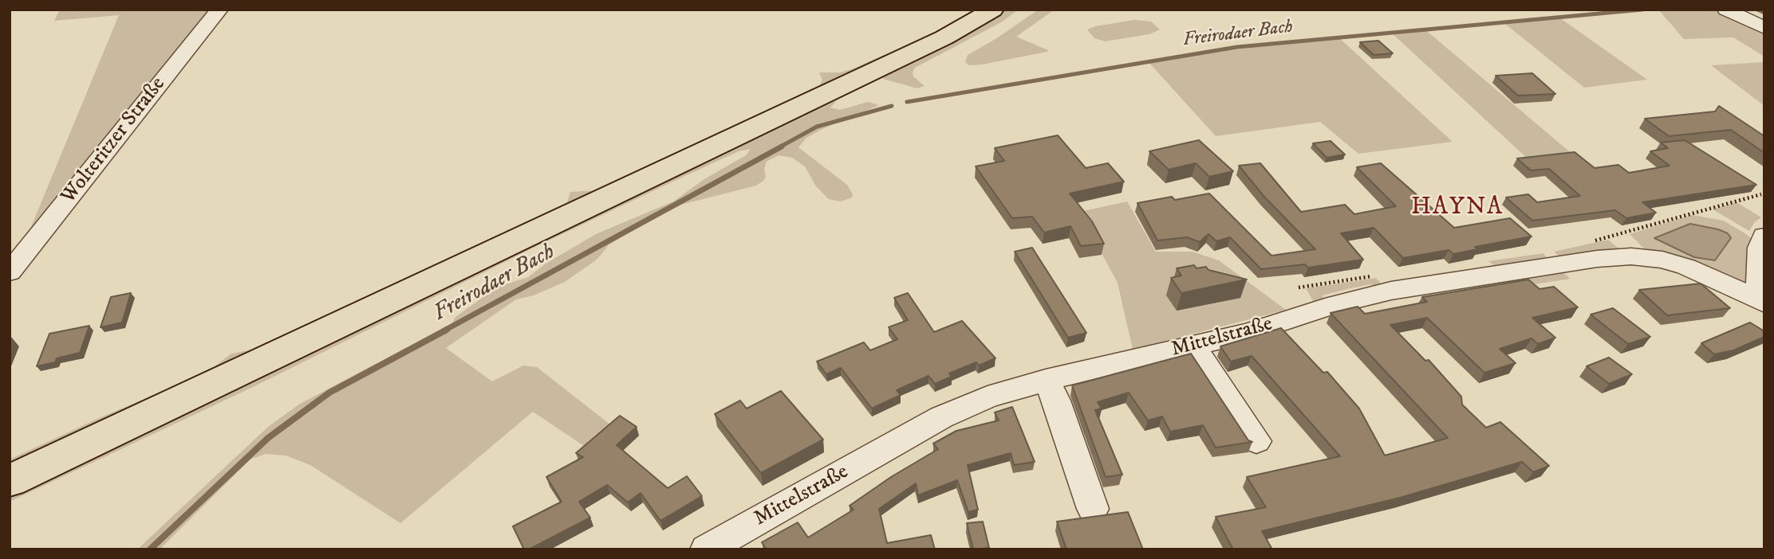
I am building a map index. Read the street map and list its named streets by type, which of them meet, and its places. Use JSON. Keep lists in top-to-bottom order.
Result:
{
  "streets": {
    "street": ["Wolteritzer Straße", "Mittelstraße"]
  },
  "districts": ["HAYNA"],
  "water": ["Freirodaer Bach"]
}
